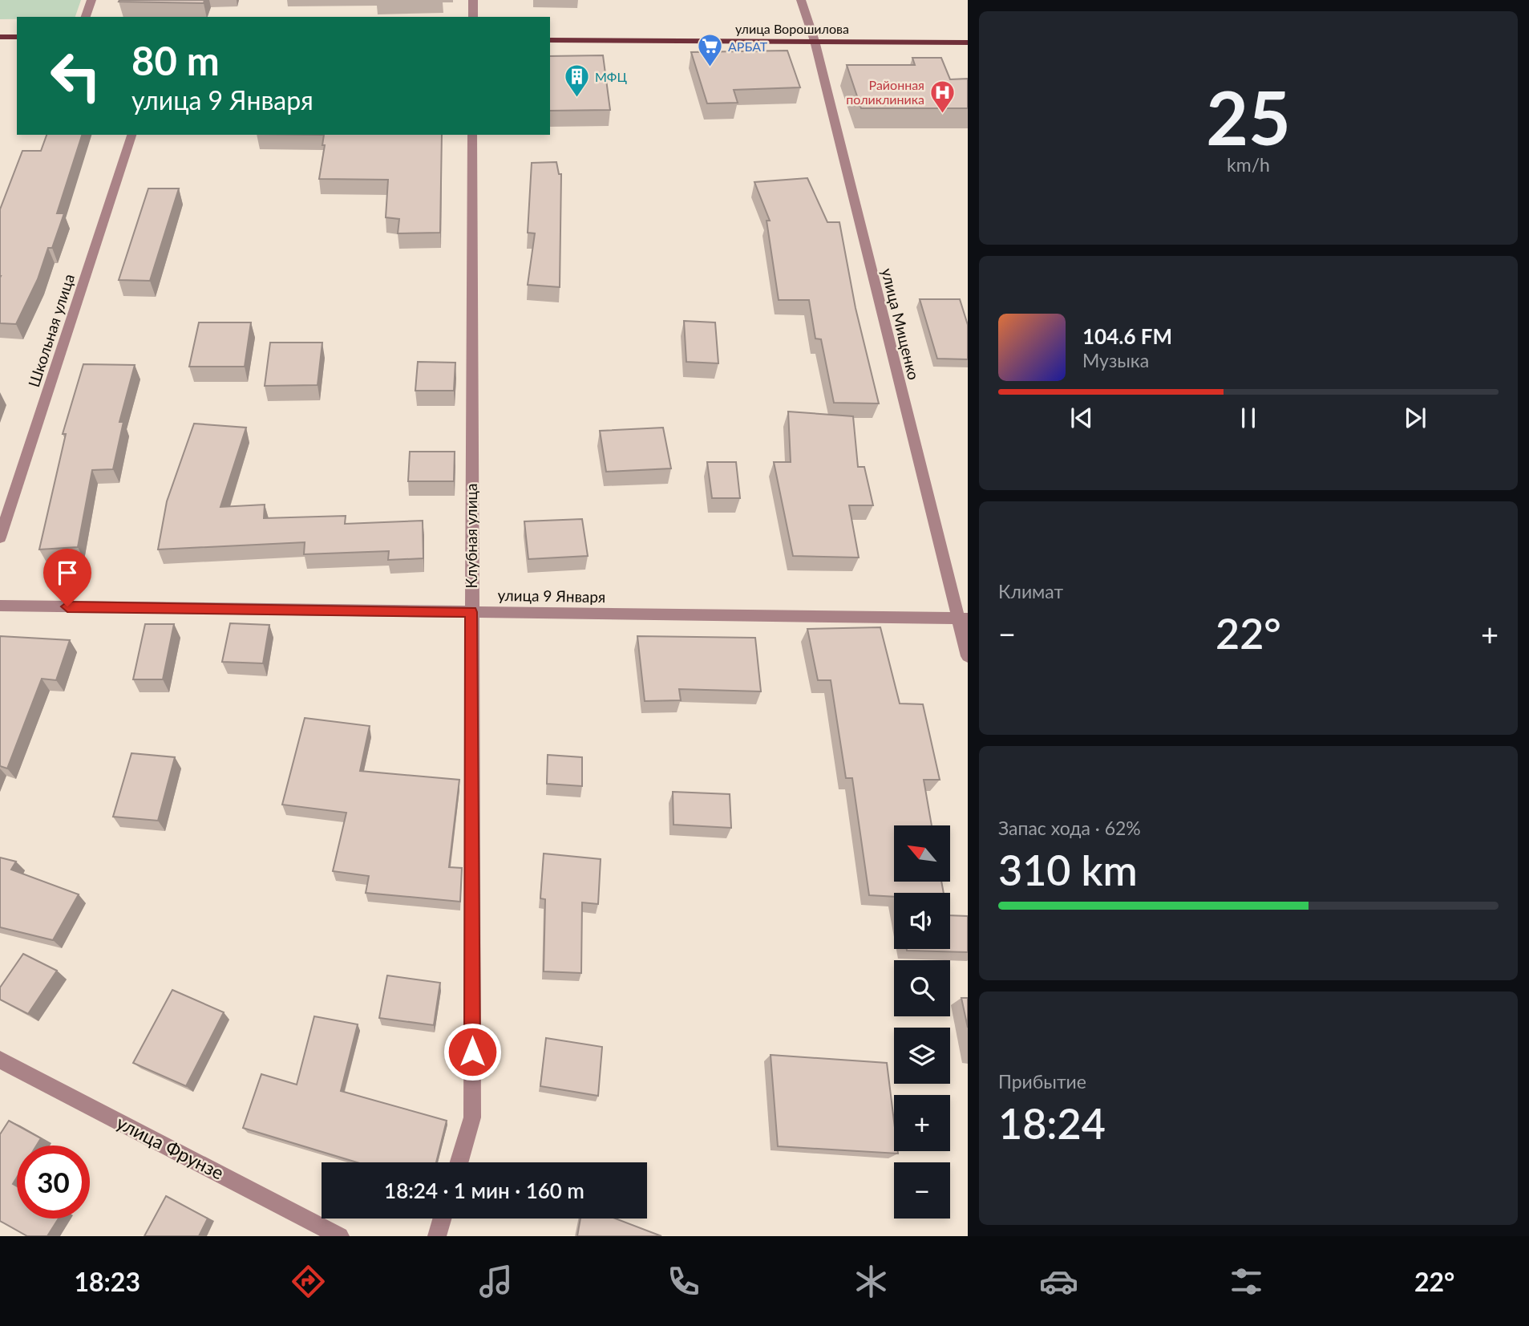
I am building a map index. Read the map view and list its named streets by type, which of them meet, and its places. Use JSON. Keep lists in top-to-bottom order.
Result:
{
  "streets": {
    "main road": ["улица Ворошилова"],
    "street": [
      "улица Мищенко",
      "Школьная улица",
      "Клубная улица",
      "улица 9 Января",
      "улица Фрунзе"
    ]
  },
  "crossings": [
    ["улица Ворошилова", "улица Мищенко"],
    ["улица Мищенко", "улица 9 Января"],
    ["Клубная улица", "улица 9 Января"]
  ],
  "places": {
    "supermarket": ["АРБАТ"],
    "building": ["МФЦ"],
    "hospital": ["Районная поликлиника"]
  },
  "north": "top left",
  "page": {
    "tile": [
      ["25", "km/h"],
      "Климат",
      ["Запас хода · 62%", "310 km"],
      ["Прибытие", "18:24"]
    ],
    "turn": ["80 m", "улица 9 Января"],
    "song": ["104.6 FM", "Музыка"],
    "heat": ["−", "22°", "+"],
    "map_buttons": ["+", "−"],
    "limit": "30",
    "trip": "18:24 · 1 мин · 160 m",
    "tabs": ["18:23", "22°"]
  }
}
